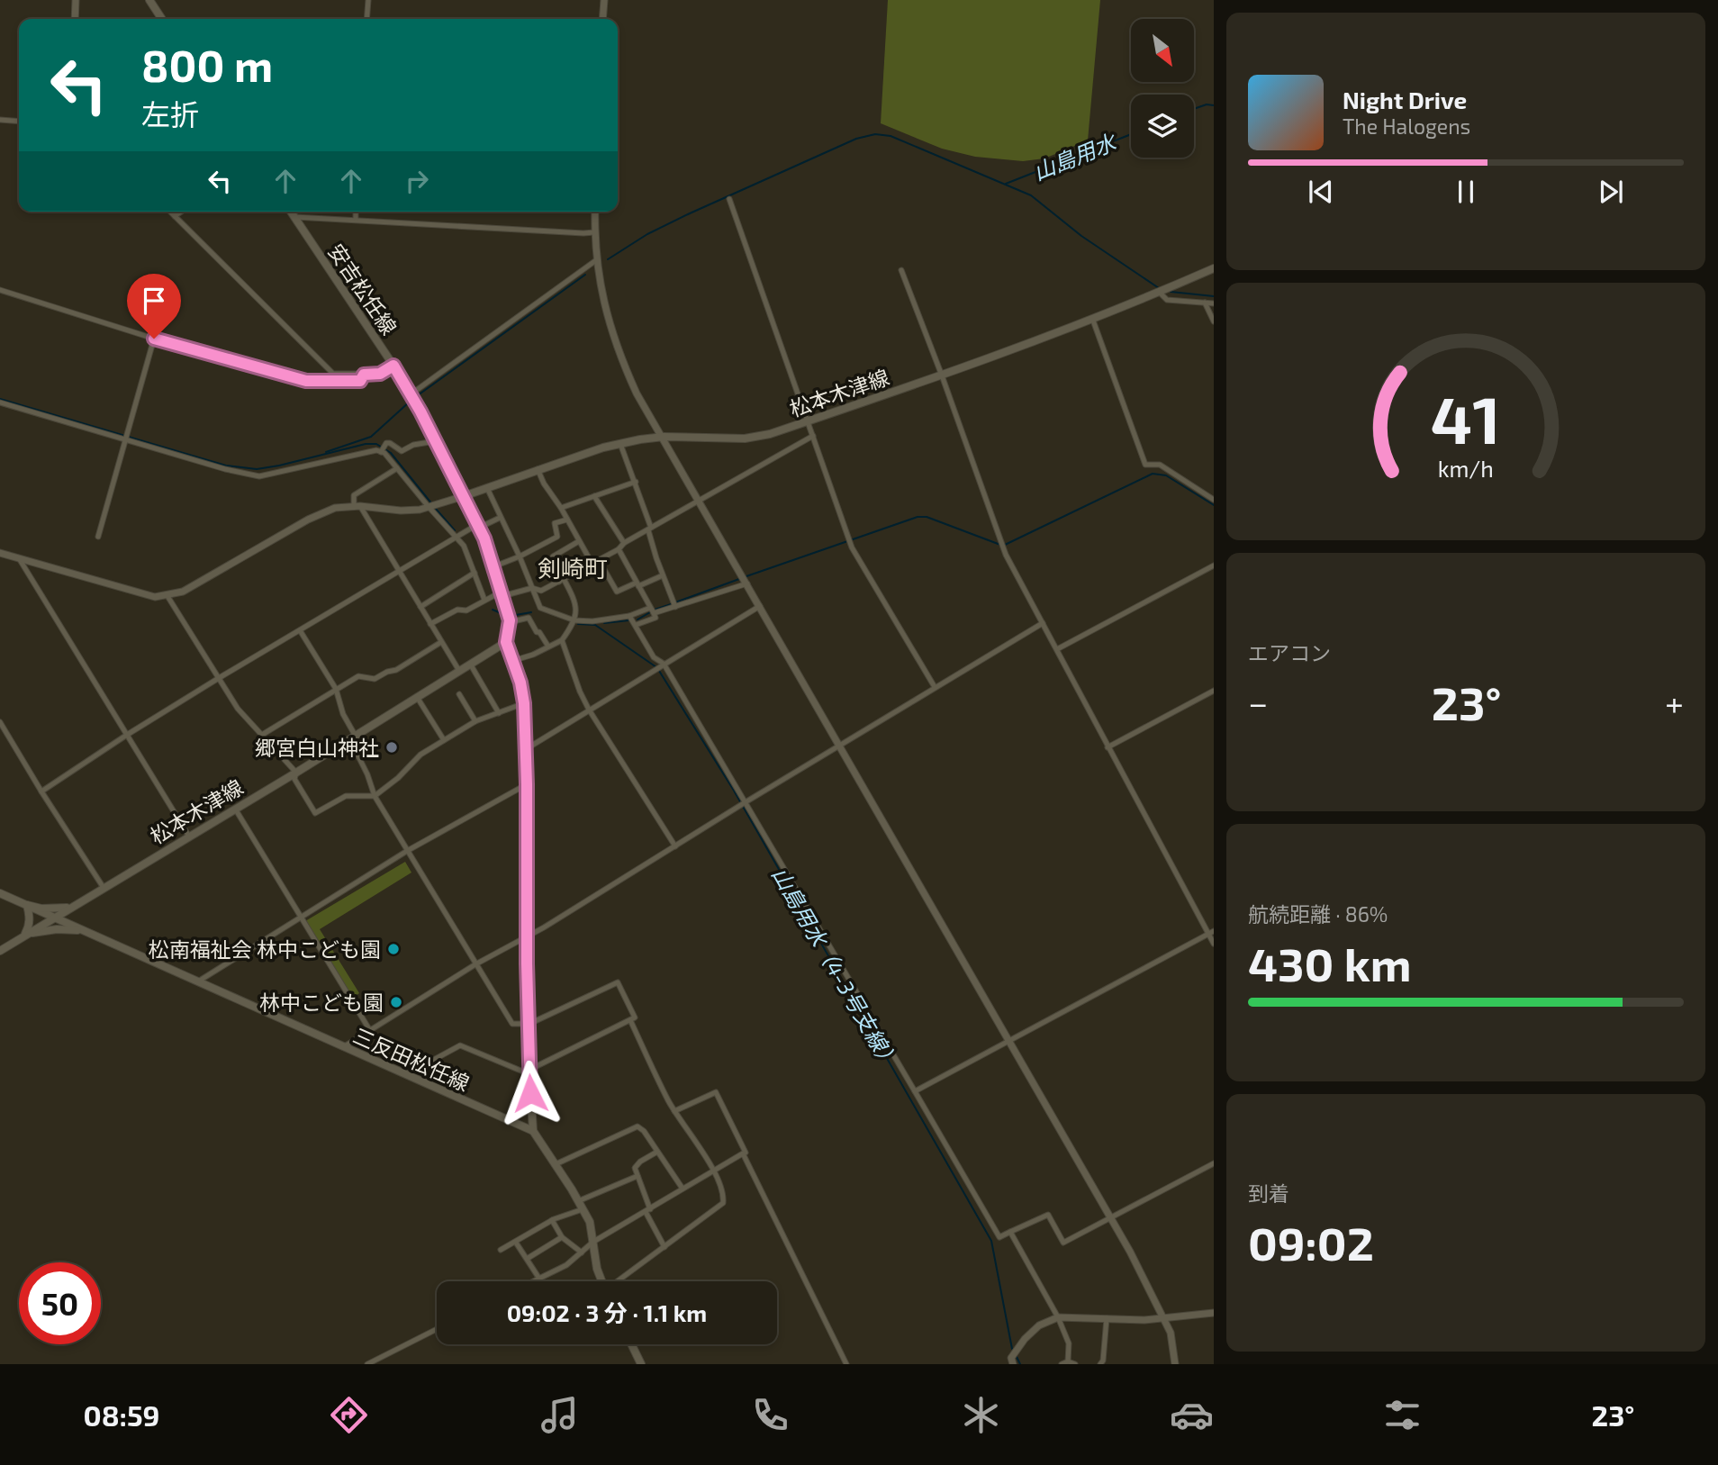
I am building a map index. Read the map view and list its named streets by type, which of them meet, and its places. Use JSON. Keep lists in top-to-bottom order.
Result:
{
  "streets": {
    "main road": ["安吉松任線", "松本木津線", "三反田松任線"]
  },
  "crossings": [
    ["安吉松任線", "松本木津線"],
    ["安吉松任線", "三反田松任線"],
    ["松本木津線", "三反田松任線"]
  ],
  "districts": ["剣崎町"],
  "water": ["山島用水", "山島用水（4-3号支線）"],
  "places": ["郷宮白山神社", "松南福祉会 林中こども園", "林中こども園"],
  "north": "bottom right",
  "page": {
    "turn": ["800 m", "左折"],
    "song": ["Night Drive", "The Halogens"],
    "tile": [
      "エアコン",
      ["航続距離 · 86%", "430 km"],
      ["到着", "09:02"]
    ],
    "heat": ["−", "23°", "+"],
    "limit": "50",
    "trip": "09:02 · 3 分 · 1.1 km",
    "tabs": ["08:59", "23°"],
    "gauge": ["41", "km/h"]
  }
}
